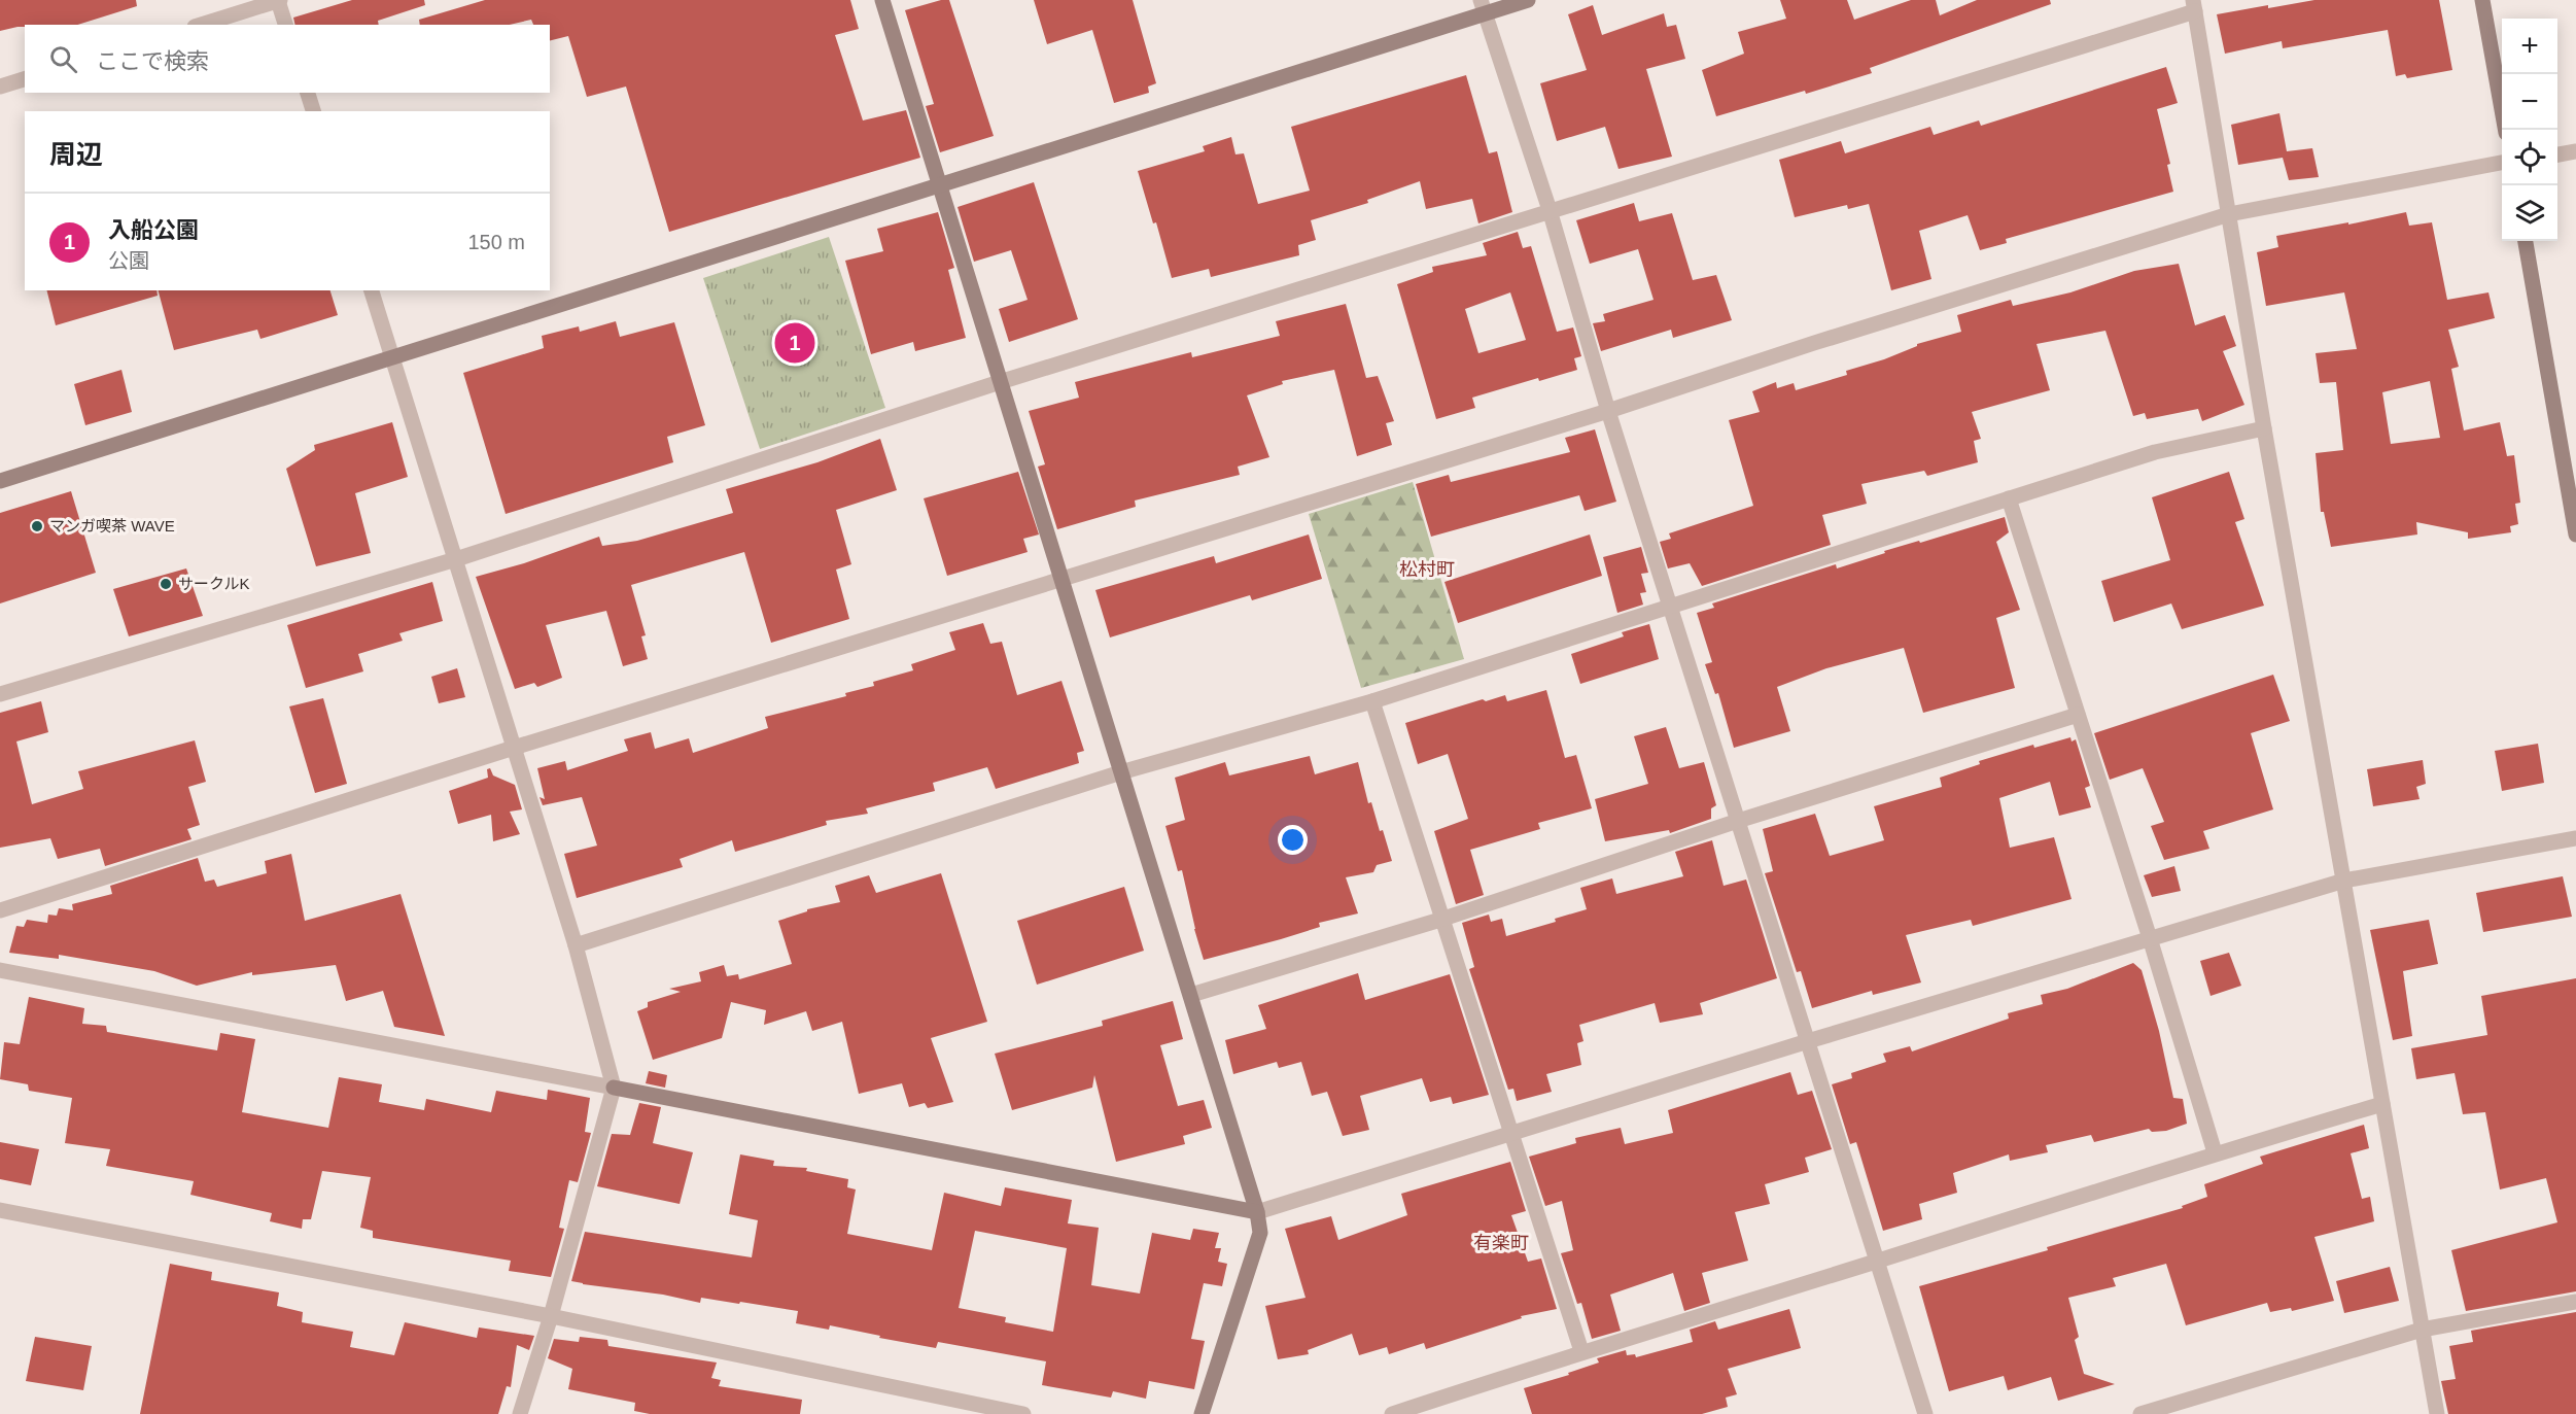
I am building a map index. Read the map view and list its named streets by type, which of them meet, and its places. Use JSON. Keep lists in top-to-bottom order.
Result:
{
  "districts": ["松村町", "有楽町"],
  "places": ["マンガ喫茶 WAVE", "サークルK"],
  "page": {
    "map_buttons": ["+", "−"],
    "search": "ここで検索",
    "heading": "周辺",
    "list": [
      {
        "mark": "1",
        "name": "入船公園",
        "note": "公園",
        "value": "150 m"
      }
    ],
    "pins": "1"
  }
}
